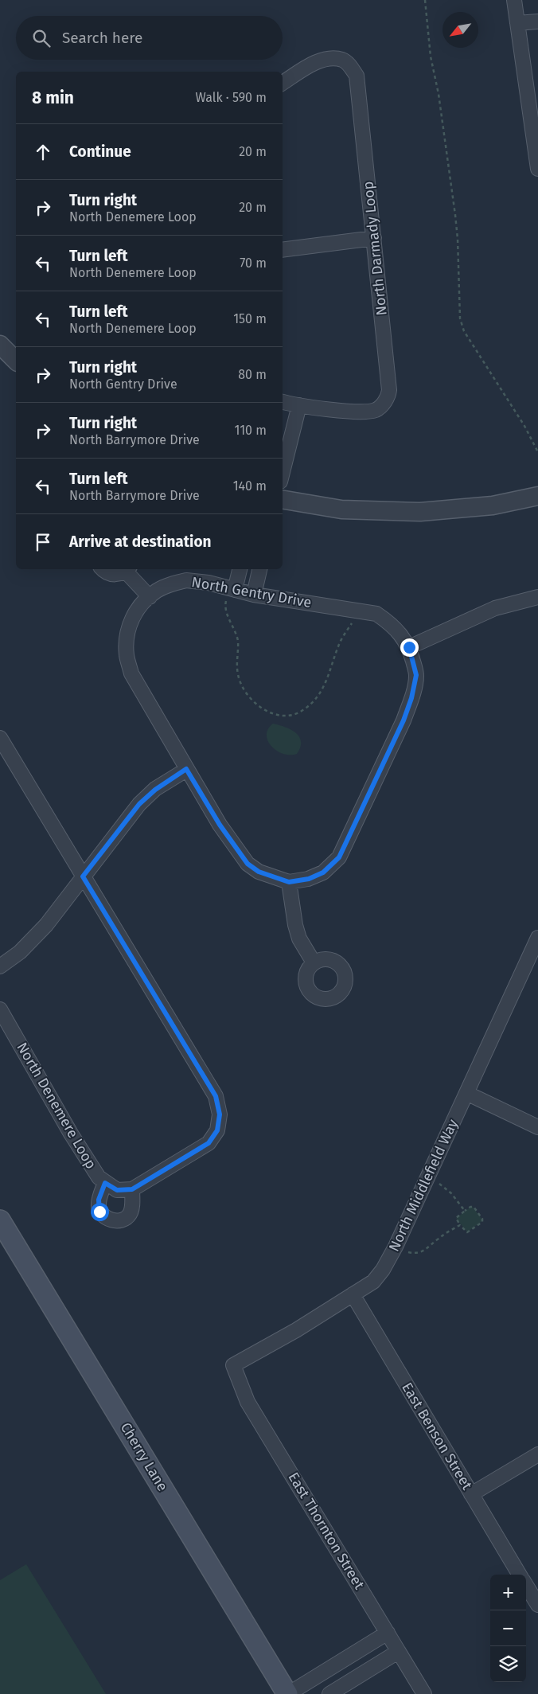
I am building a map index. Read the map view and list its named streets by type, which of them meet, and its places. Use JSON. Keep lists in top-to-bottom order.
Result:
{
  "streets": {
    "main road": ["Cherry Lane"],
    "street": [
      "North Darmady Loop",
      "North Gentry Drive",
      "North Denemere Loop",
      "North Middlefield Way",
      "East Benson Street",
      "East Thornton Street"
    ]
  },
  "crossings": [
    ["North Middlefield Way", "East Benson Street"],
    ["North Middlefield Way", "East Thornton Street"]
  ],
  "north": "bottom left",
  "page": {
    "search": "Search here",
    "heading": ["8 min", "Walk · 590 m"],
    "list": [
      ["Continue", "20 m"],
      ["Turn right", "North Denemere Loop", "20 m"],
      ["Turn left", "North Denemere Loop", "70 m"],
      ["Turn left", "North Denemere Loop", "150 m"],
      ["Turn right", "North Gentry Drive", "80 m"],
      ["Turn right", "North Barrymore Drive", "110 m"],
      ["Turn left", "North Barrymore Drive", "140 m"],
      "Arrive at destination"
    ],
    "map_buttons": ["+", "−"]
  }
}
